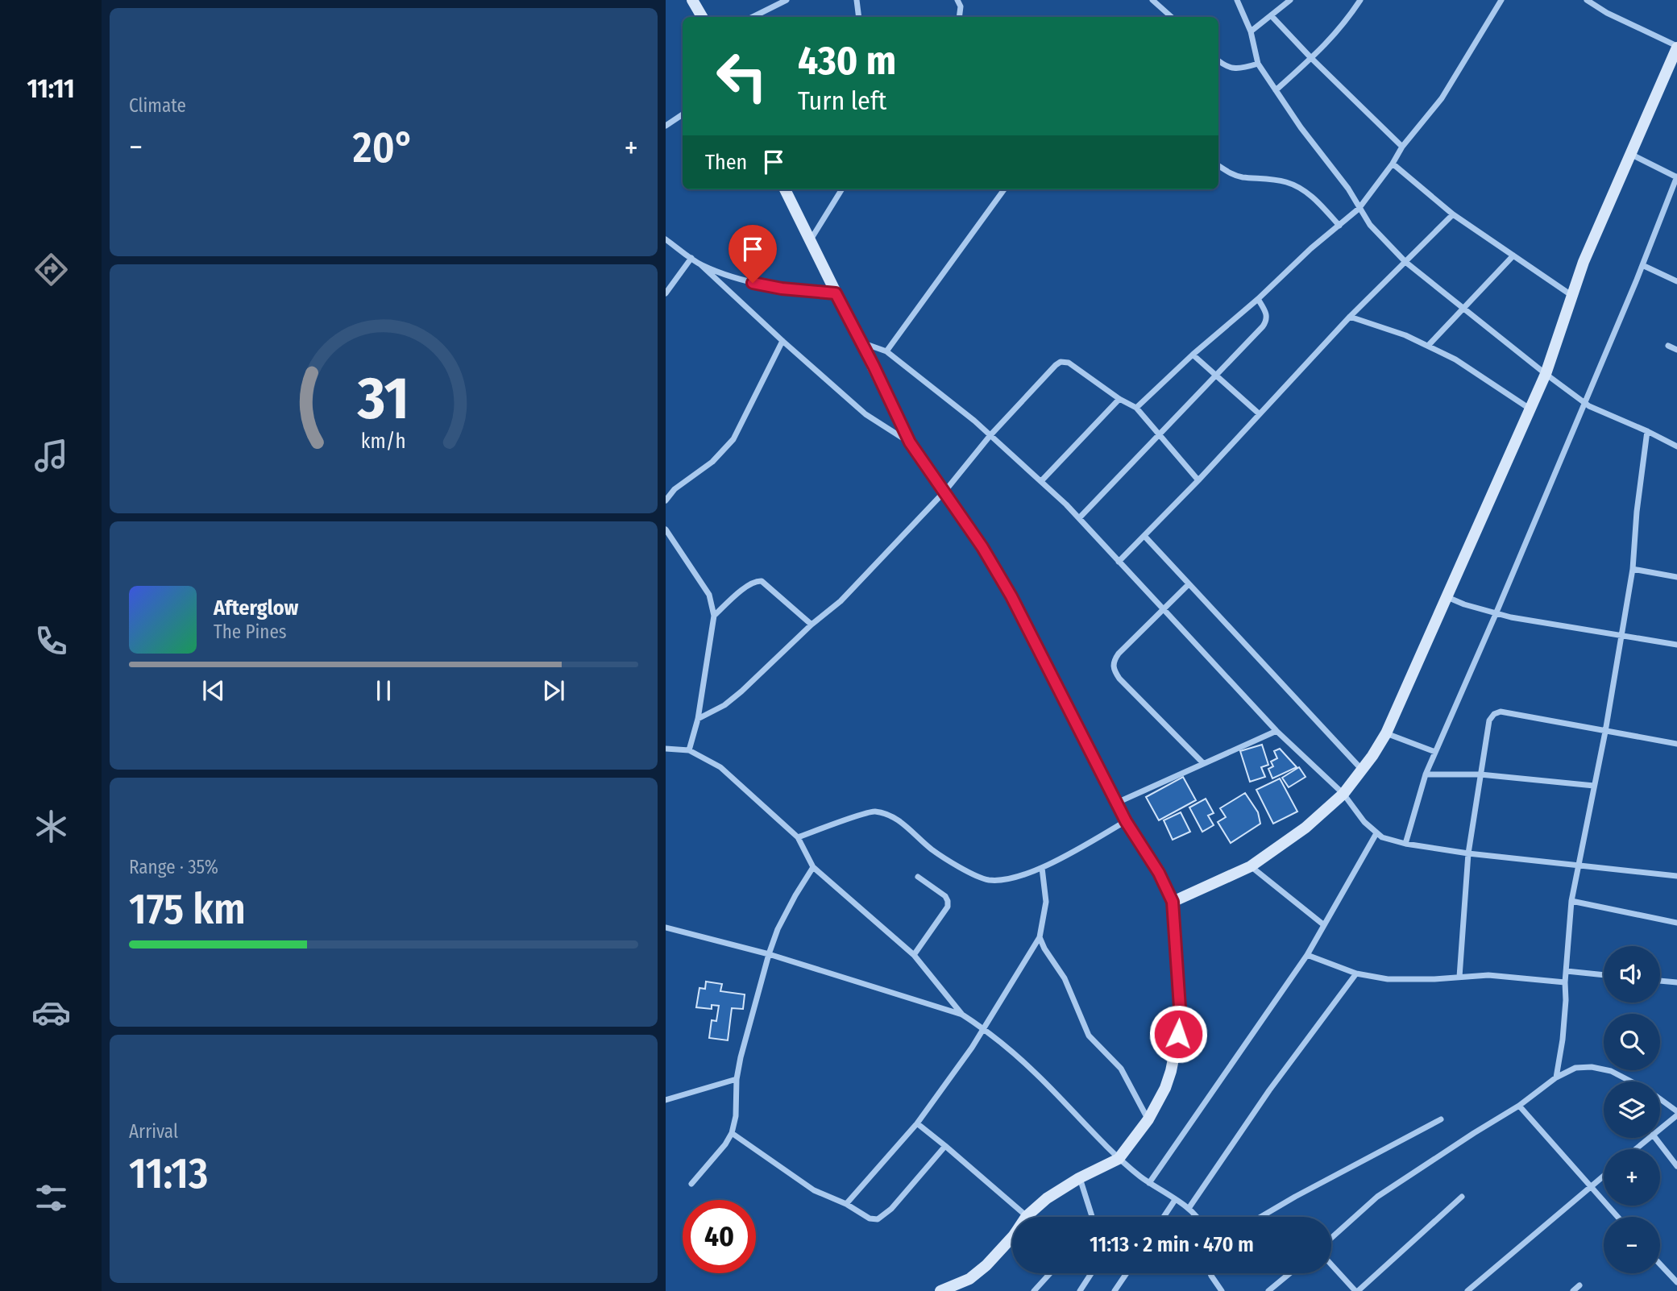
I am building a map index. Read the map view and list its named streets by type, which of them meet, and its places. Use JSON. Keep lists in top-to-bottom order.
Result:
{
  "page": {
    "tabs": "11:11",
    "tile": [
      "Climate",
      ["Range · 35%", "175 km"],
      ["Arrival", "11:13"]
    ],
    "turn": ["430 m", "Turn left"],
    "heat": ["−", "20°", "+"],
    "then": "Then",
    "song": ["Afterglow", "The Pines"],
    "map_buttons": ["+", "−"],
    "limit": "40",
    "trip": "11:13 · 2 min · 470 m",
    "gauge": ["31", "km/h"]
  }
}
